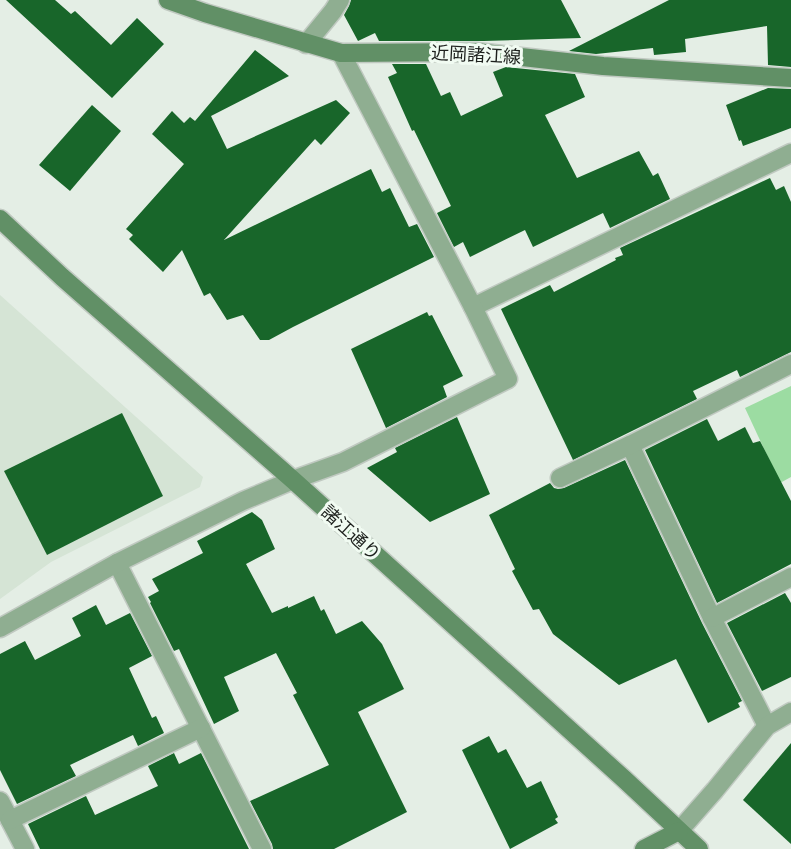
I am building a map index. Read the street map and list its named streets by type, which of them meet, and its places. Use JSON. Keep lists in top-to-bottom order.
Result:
{
  "streets": {
    "street": ["近岡諸江線", "諸江通り"]
  }
}
